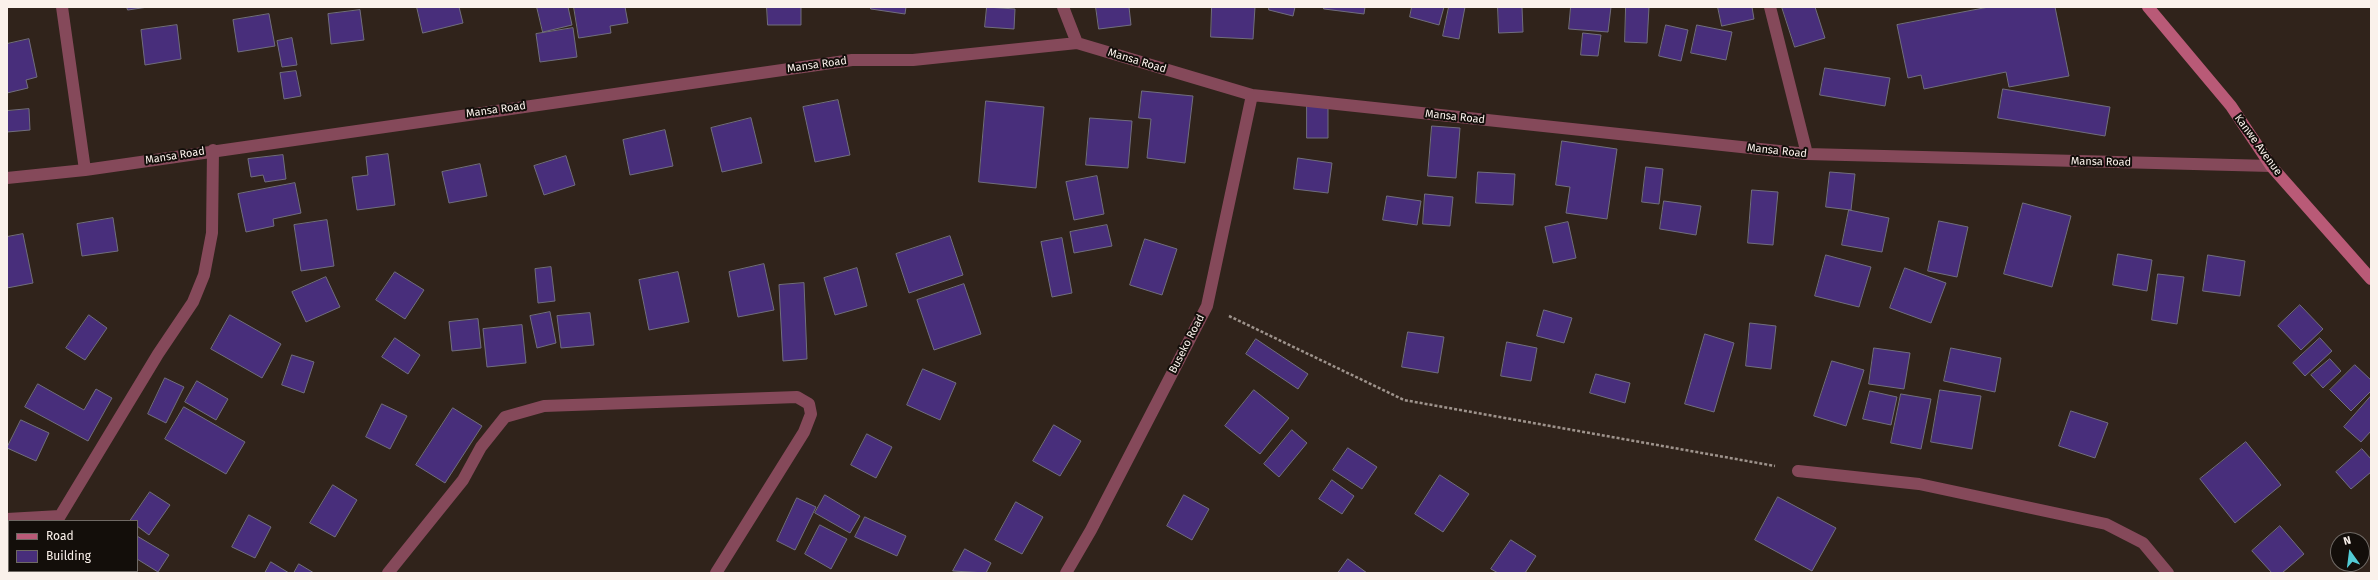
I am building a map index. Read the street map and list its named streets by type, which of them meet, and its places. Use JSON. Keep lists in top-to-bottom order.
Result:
{
  "streets": {
    "main road": ["Kanwe Avenue"],
    "street": ["Mansa Road", "Buseko Road"]
  },
  "crossings": [
    ["Mansa Road", "Kanwe Avenue"],
    ["Mansa Road", "Buseko Road"]
  ],
  "legend": ["Road", "Building"],
  "north": "top"
}
